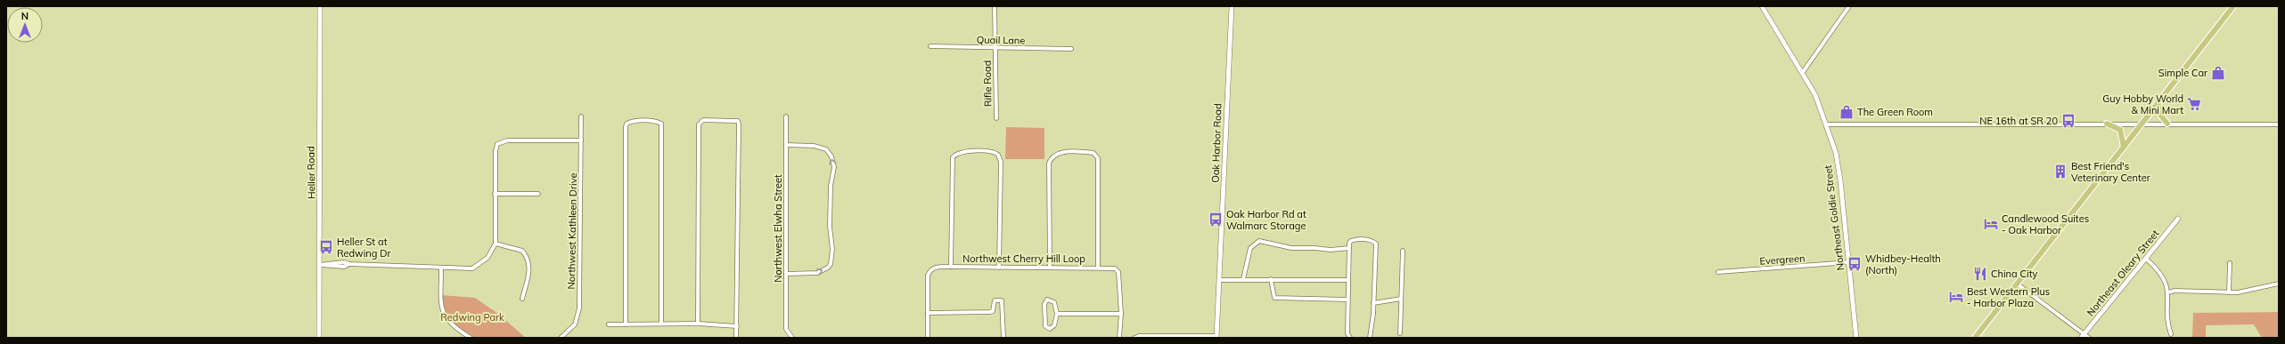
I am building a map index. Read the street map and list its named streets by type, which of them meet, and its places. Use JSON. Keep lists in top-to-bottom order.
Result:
{
  "streets": {
    "street": [
      "Quail Lane",
      "Rifle Road",
      "Oak Harbor Road",
      "Heller Road",
      "Northeast Goldie Street",
      "Northwest Elwha Street",
      "Northwest Kathleen Drive",
      "Northwest Cherry Hill Loop",
      "Evergreen",
      "Northeast Oleary Street"
    ]
  },
  "crossings": [
    ["Quail Lane", "Rifle Road"],
    ["Northeast Goldie Street", "Evergreen"]
  ],
  "parks": ["Redwing Park"],
  "places": {
    "shop": ["Simple Car", "The Green Room"],
    "supermarket": ["Guy Hobby World & Mini Mart"],
    "bus stop": [
      "NE 16th at SR 20",
      "Oak Harbor Rd at Walmarc Storage",
      "Heller St at Redwing Dr",
      "Whidbey-Health (North)"
    ],
    "building": ["Best Friend's Veterinary Center"],
    "hotel": ["Candlewood Suites - Oak Harbor", "Best Western Plus - Harbor Plaza"],
    "restaurant": ["China City"]
  },
  "north": "top"
}
